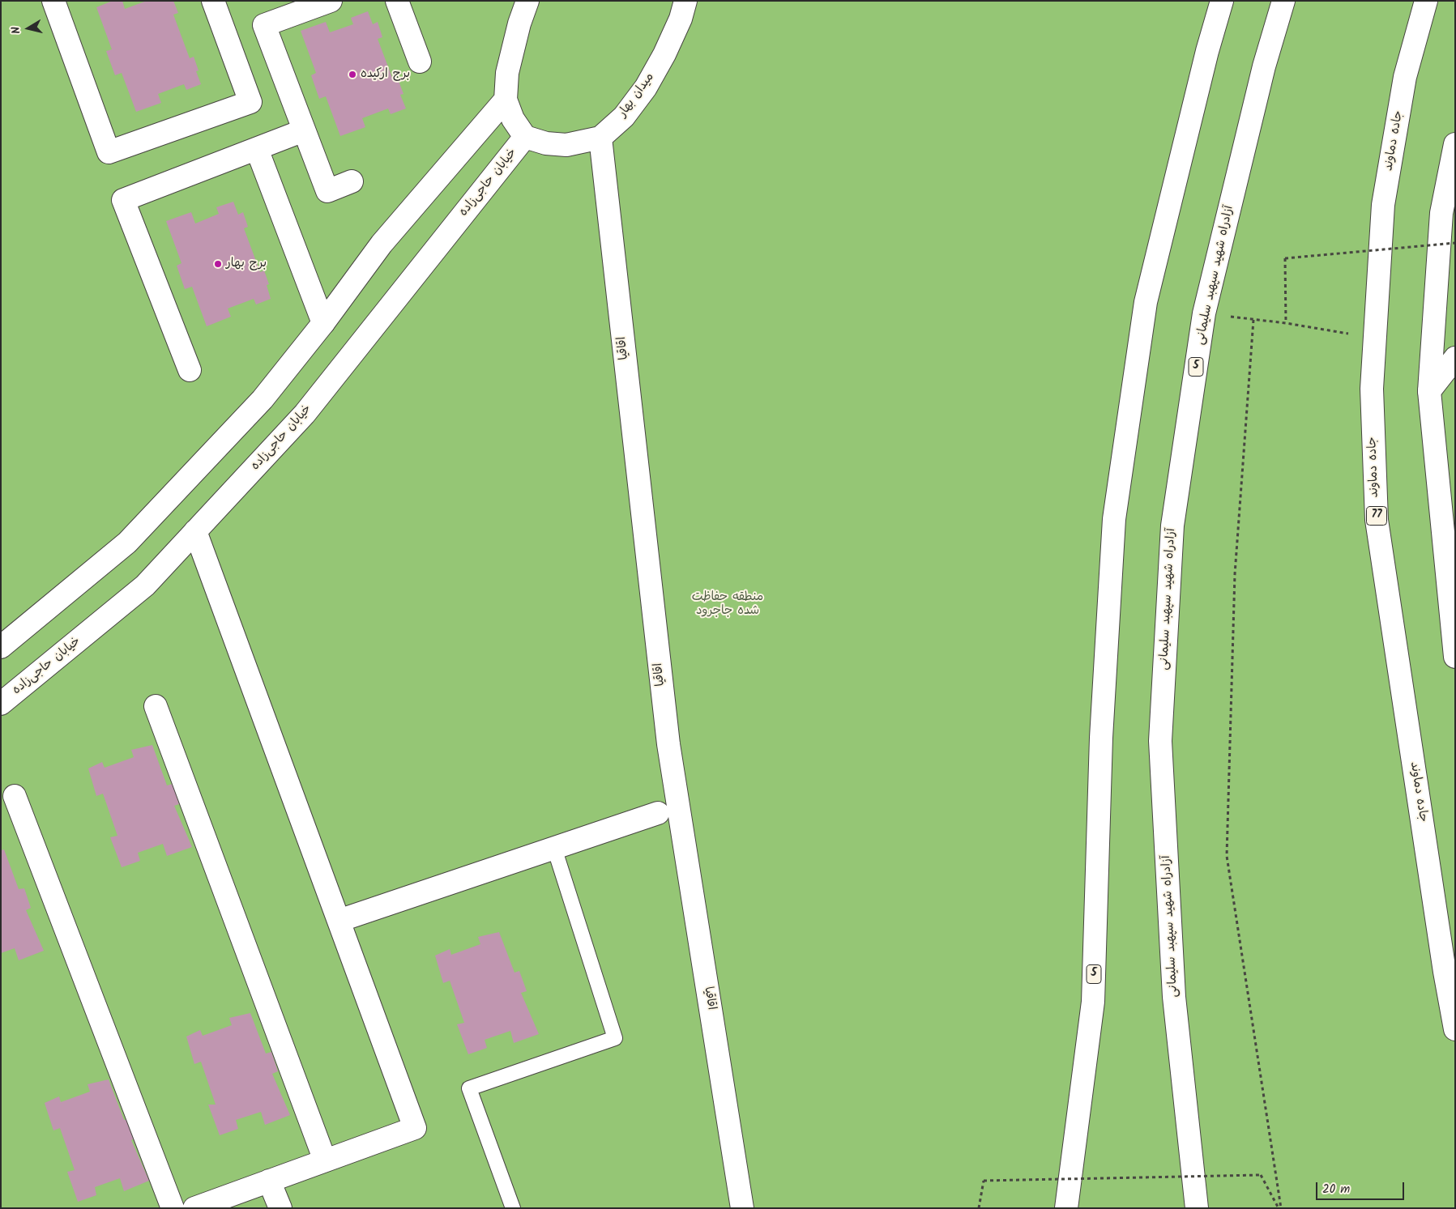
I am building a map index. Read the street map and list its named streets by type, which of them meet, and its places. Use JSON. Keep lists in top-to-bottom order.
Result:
{
  "streets": {
    "main road": [
      "میدان بهار",
      "جاده دماوند",
      "خیابان حاجی‌زاده",
      "آزادراه شهید سپهبد سلیمانی",
      "اقاقیا",
      "5",
      "77"
    ]
  },
  "crossings": [
    ["میدان بهار", "خیابان حاجی‌زاده"],
    ["میدان بهار", "اقاقیا"]
  ],
  "parks": ["منطقه حفاظت شده جاجرود"],
  "places": ["برج ارکیده", "برج بهار"],
  "scale_bar": "20 m",
  "north": "left"
}
